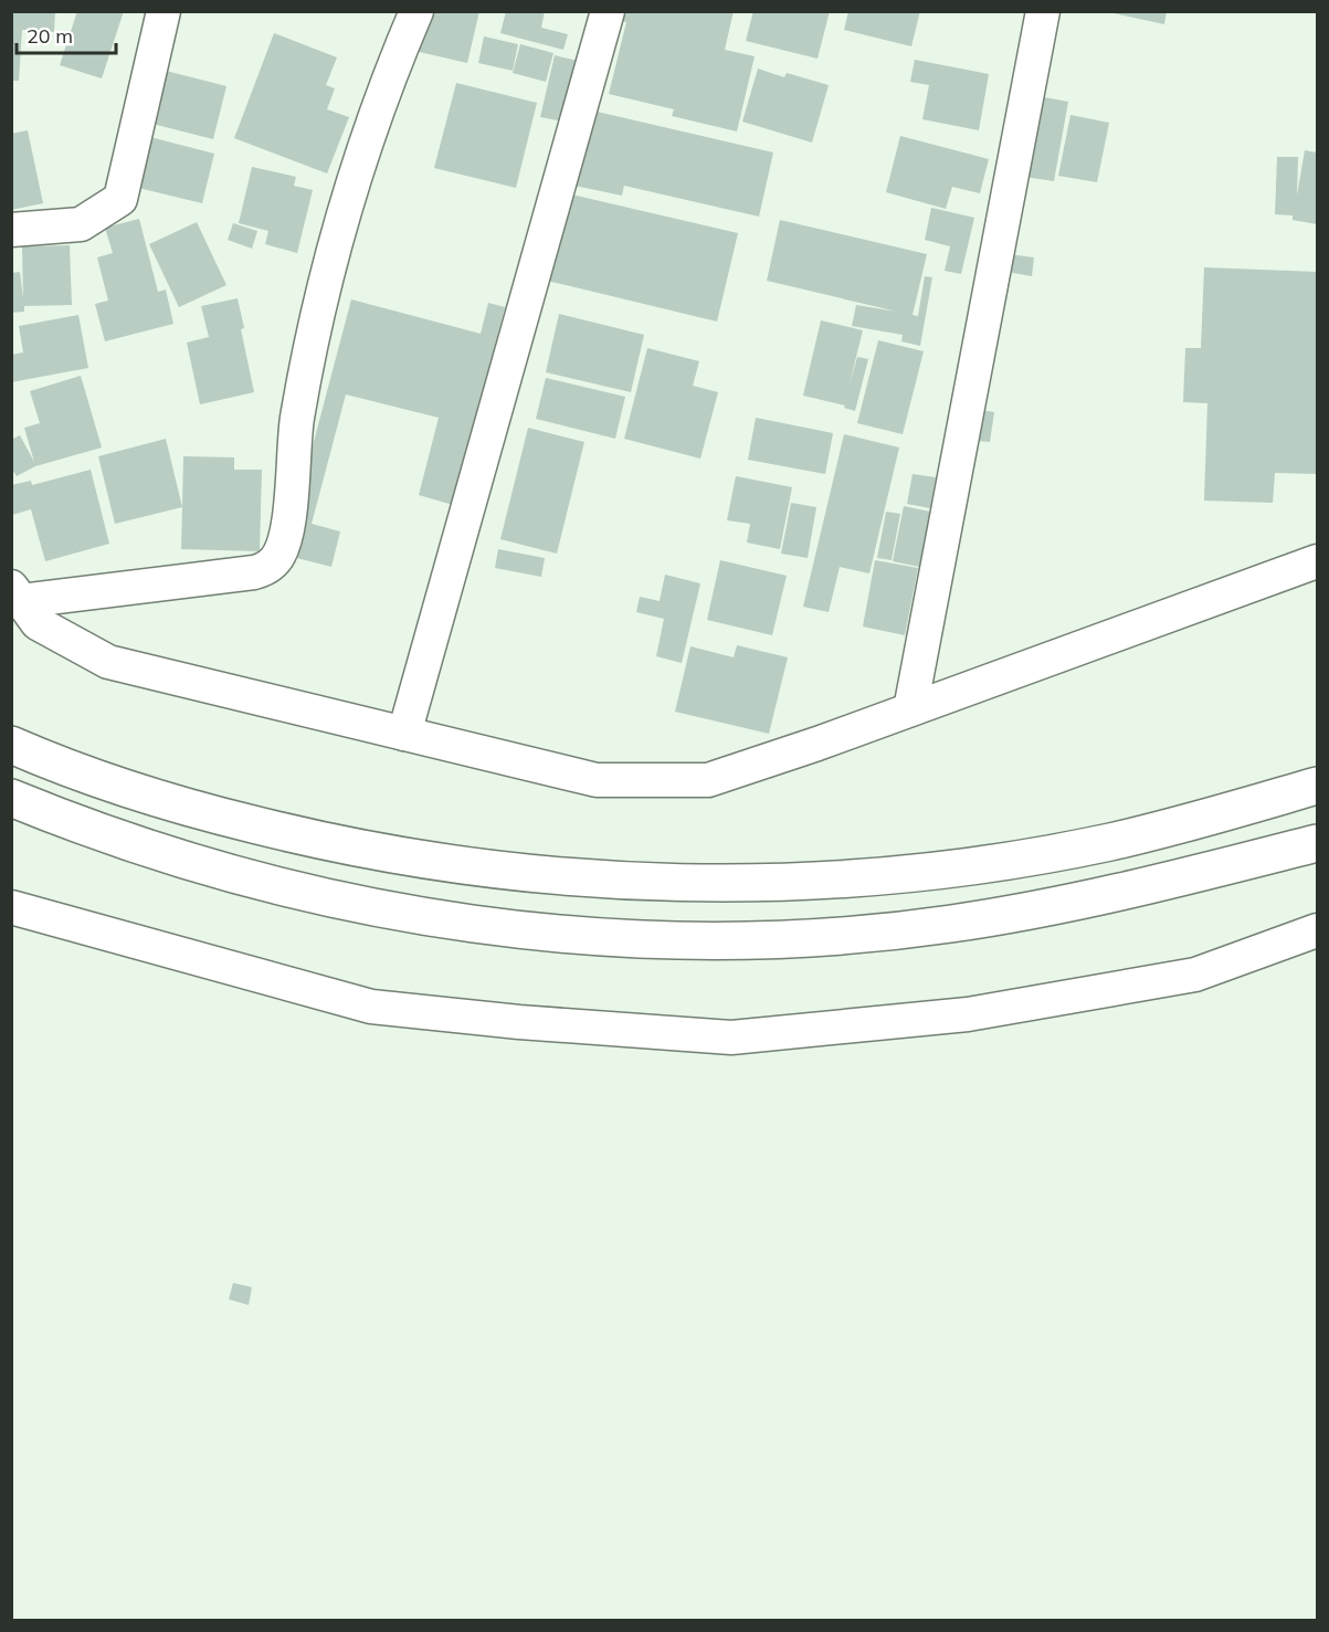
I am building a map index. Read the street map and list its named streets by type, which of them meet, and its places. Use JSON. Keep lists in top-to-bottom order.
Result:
{
  "scale_bar": "20 m"
}
